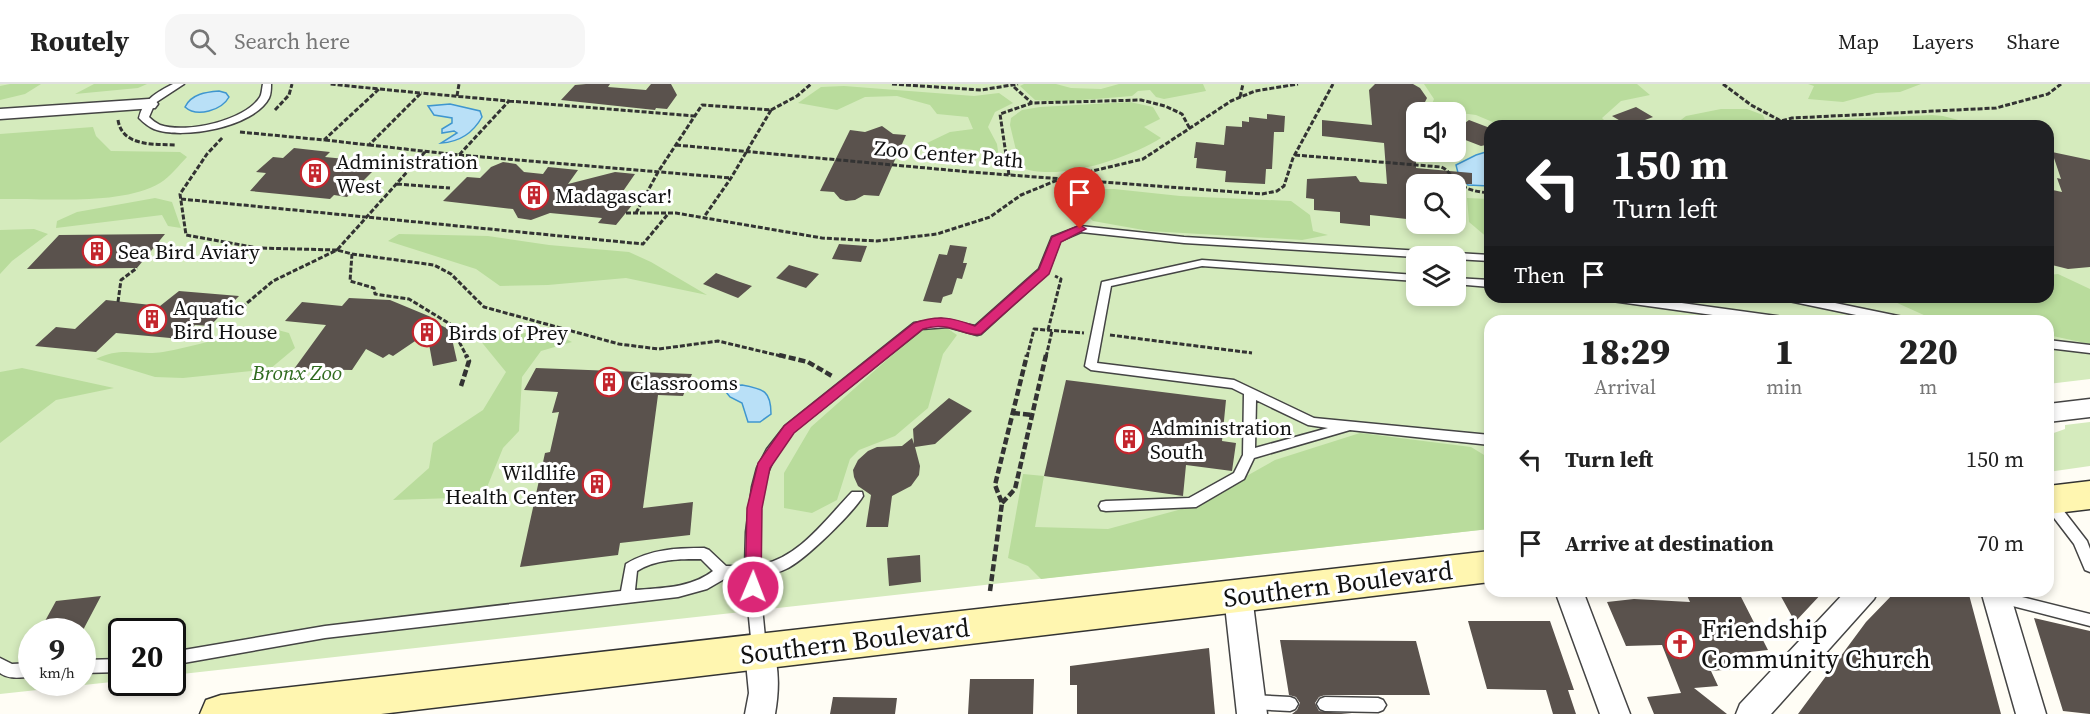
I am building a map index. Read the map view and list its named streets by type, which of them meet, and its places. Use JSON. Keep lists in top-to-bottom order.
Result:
{
  "streets": {
    "main road": ["Southern Boulevard"],
    "path": ["Zoo Center Path"]
  },
  "parks": ["Bronx Zoo"],
  "places": {
    "building": [
      "Administration West",
      "Madagascar!",
      "Sea Bird Aviary",
      "Aquatic Bird House",
      "Birds of Prey",
      "Classrooms",
      "Administration South",
      "Wildlife Health Center"
    ],
    "church": ["Friendship Community Church"]
  },
  "page": {
    "header": "Routely",
    "search": "Search here",
    "nav": ["Map", "Layers", "Share"],
    "turn": ["150 m", "Turn left"],
    "then": "Then",
    "eta": [
      "18:29",
      "Arrival",
      "1",
      "min",
      "220",
      "m"
    ],
    "list": [
      {
        "name": "Turn left",
        "value": "150 m"
      },
      {
        "name": "Arrive at destination",
        "value": "70 m"
      }
    ],
    "speed": "9 km/h",
    "limit": "20"
  }
}
